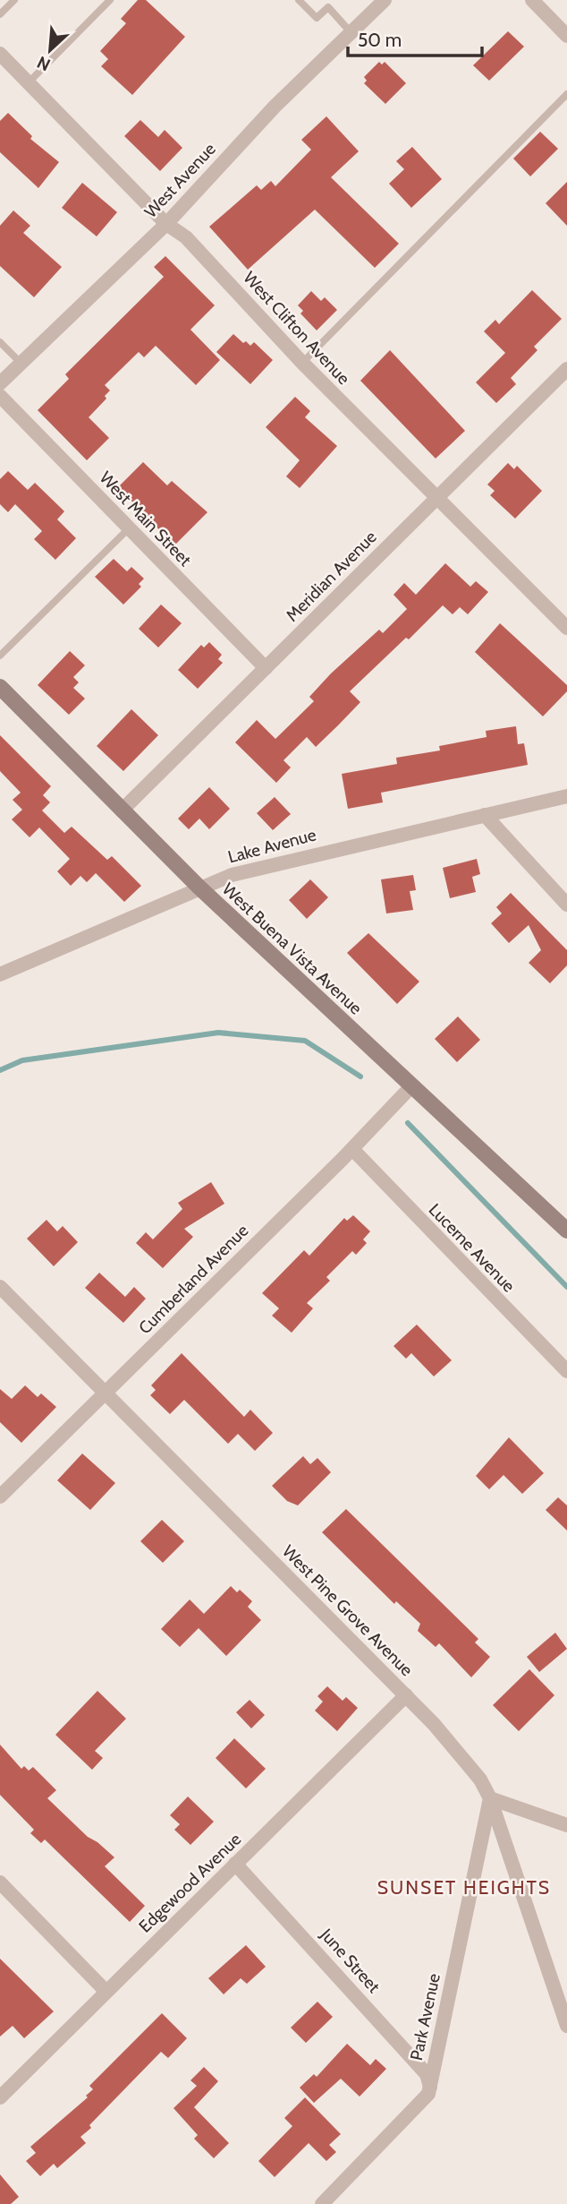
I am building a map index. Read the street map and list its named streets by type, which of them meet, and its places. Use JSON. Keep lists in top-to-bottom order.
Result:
{
  "streets": {
    "street": [
      "West Avenue",
      "West Clifton Avenue",
      "West Main Street",
      "Meridian Avenue",
      "Lake Avenue",
      "West Buena Vista Avenue",
      "Lucerne Avenue",
      "Cumberland Avenue",
      "West Pine Grove Avenue",
      "Edgewood Avenue",
      "June Street",
      "Park Avenue"
    ]
  },
  "crossings": [
    ["West Avenue", "West Clifton Avenue"],
    ["West Clifton Avenue", "Meridian Avenue"],
    ["West Main Street", "Meridian Avenue"],
    ["Meridian Avenue", "West Buena Vista Avenue"],
    ["Lake Avenue", "West Buena Vista Avenue"],
    ["West Buena Vista Avenue", "Cumberland Avenue"],
    ["Lucerne Avenue", "Cumberland Avenue"],
    ["Cumberland Avenue", "West Pine Grove Avenue"],
    ["West Pine Grove Avenue", "Edgewood Avenue"],
    ["West Pine Grove Avenue", "Park Avenue"],
    ["Edgewood Avenue", "June Street"],
    ["June Street", "Park Avenue"]
  ],
  "districts": ["SUNSET HEIGHTS"],
  "scale_bar": "50 m",
  "north": "bottom left"
}
